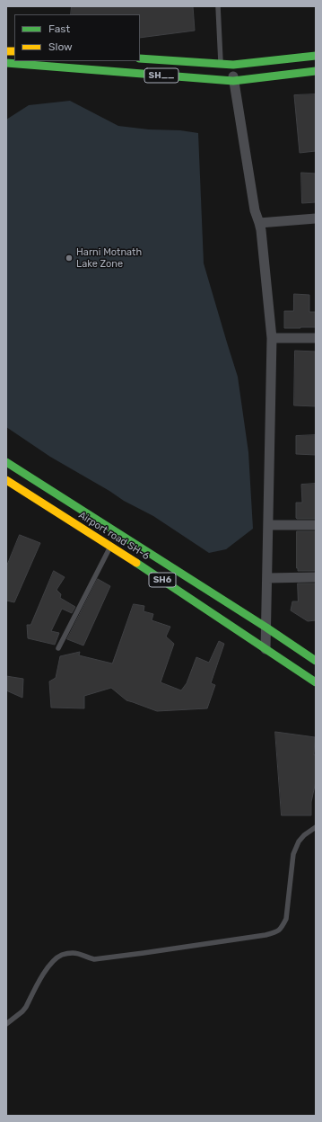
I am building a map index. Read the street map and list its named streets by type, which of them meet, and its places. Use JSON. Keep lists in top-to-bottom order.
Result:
{
  "streets": {
    "main road": ["SH__", "Airport road SH-6", "SH6"]
  },
  "places": ["Harni Motnath Lake Zone"],
  "legend": ["Fast", "Slow"]
}
